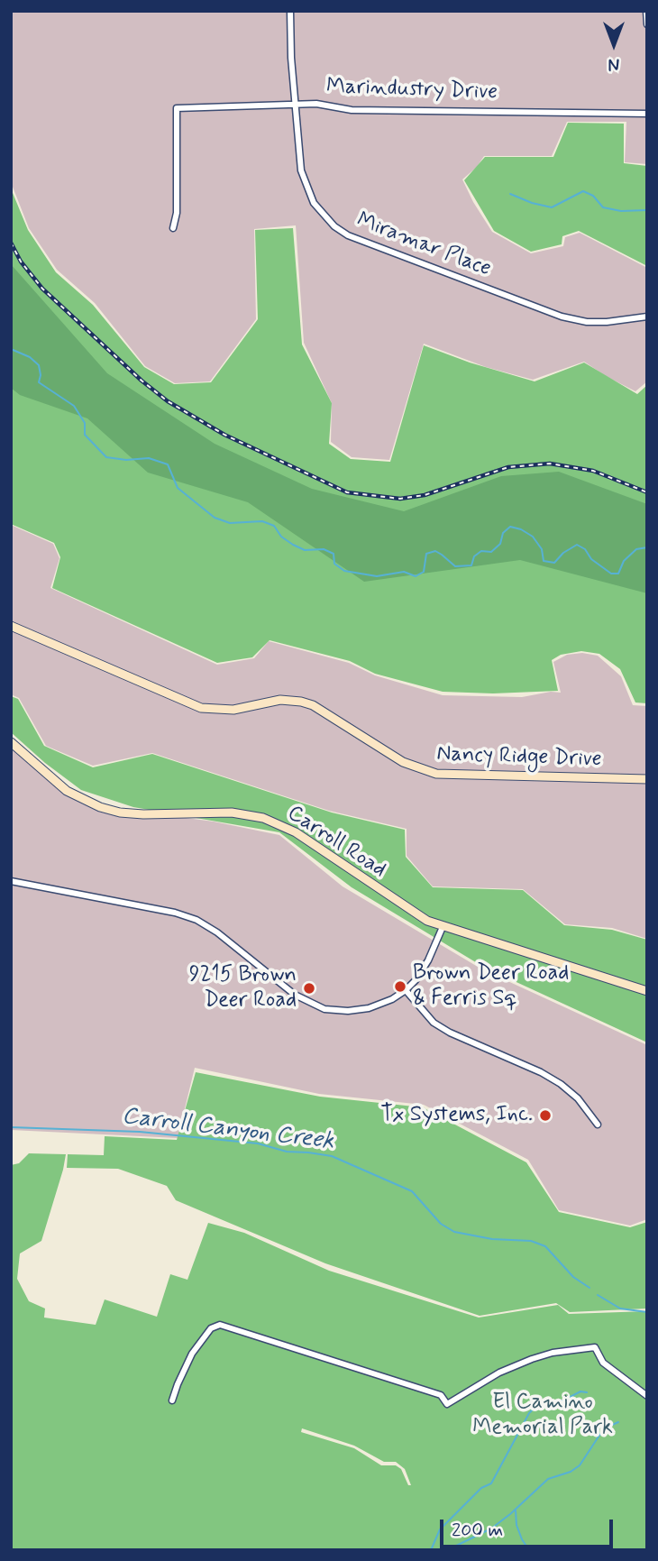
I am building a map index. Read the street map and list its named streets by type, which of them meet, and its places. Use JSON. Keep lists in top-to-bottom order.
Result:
{
  "streets": {
    "main road": ["Nancy Ridge Drive", "Carroll Road"],
    "street": ["Marindustry Drive", "Miramar Place"]
  },
  "crossings": [
    ["Marindustry Drive", "Miramar Place"]
  ],
  "water": ["Carroll Canyon Creek"],
  "parks": ["El Camino Memorial Park"],
  "places": ["Brown Deer Road & Ferris Sq", "9215 Brown Deer Road", "Tx Systems, Inc."],
  "scale_bar": "200 m",
  "north": "bottom"
}
